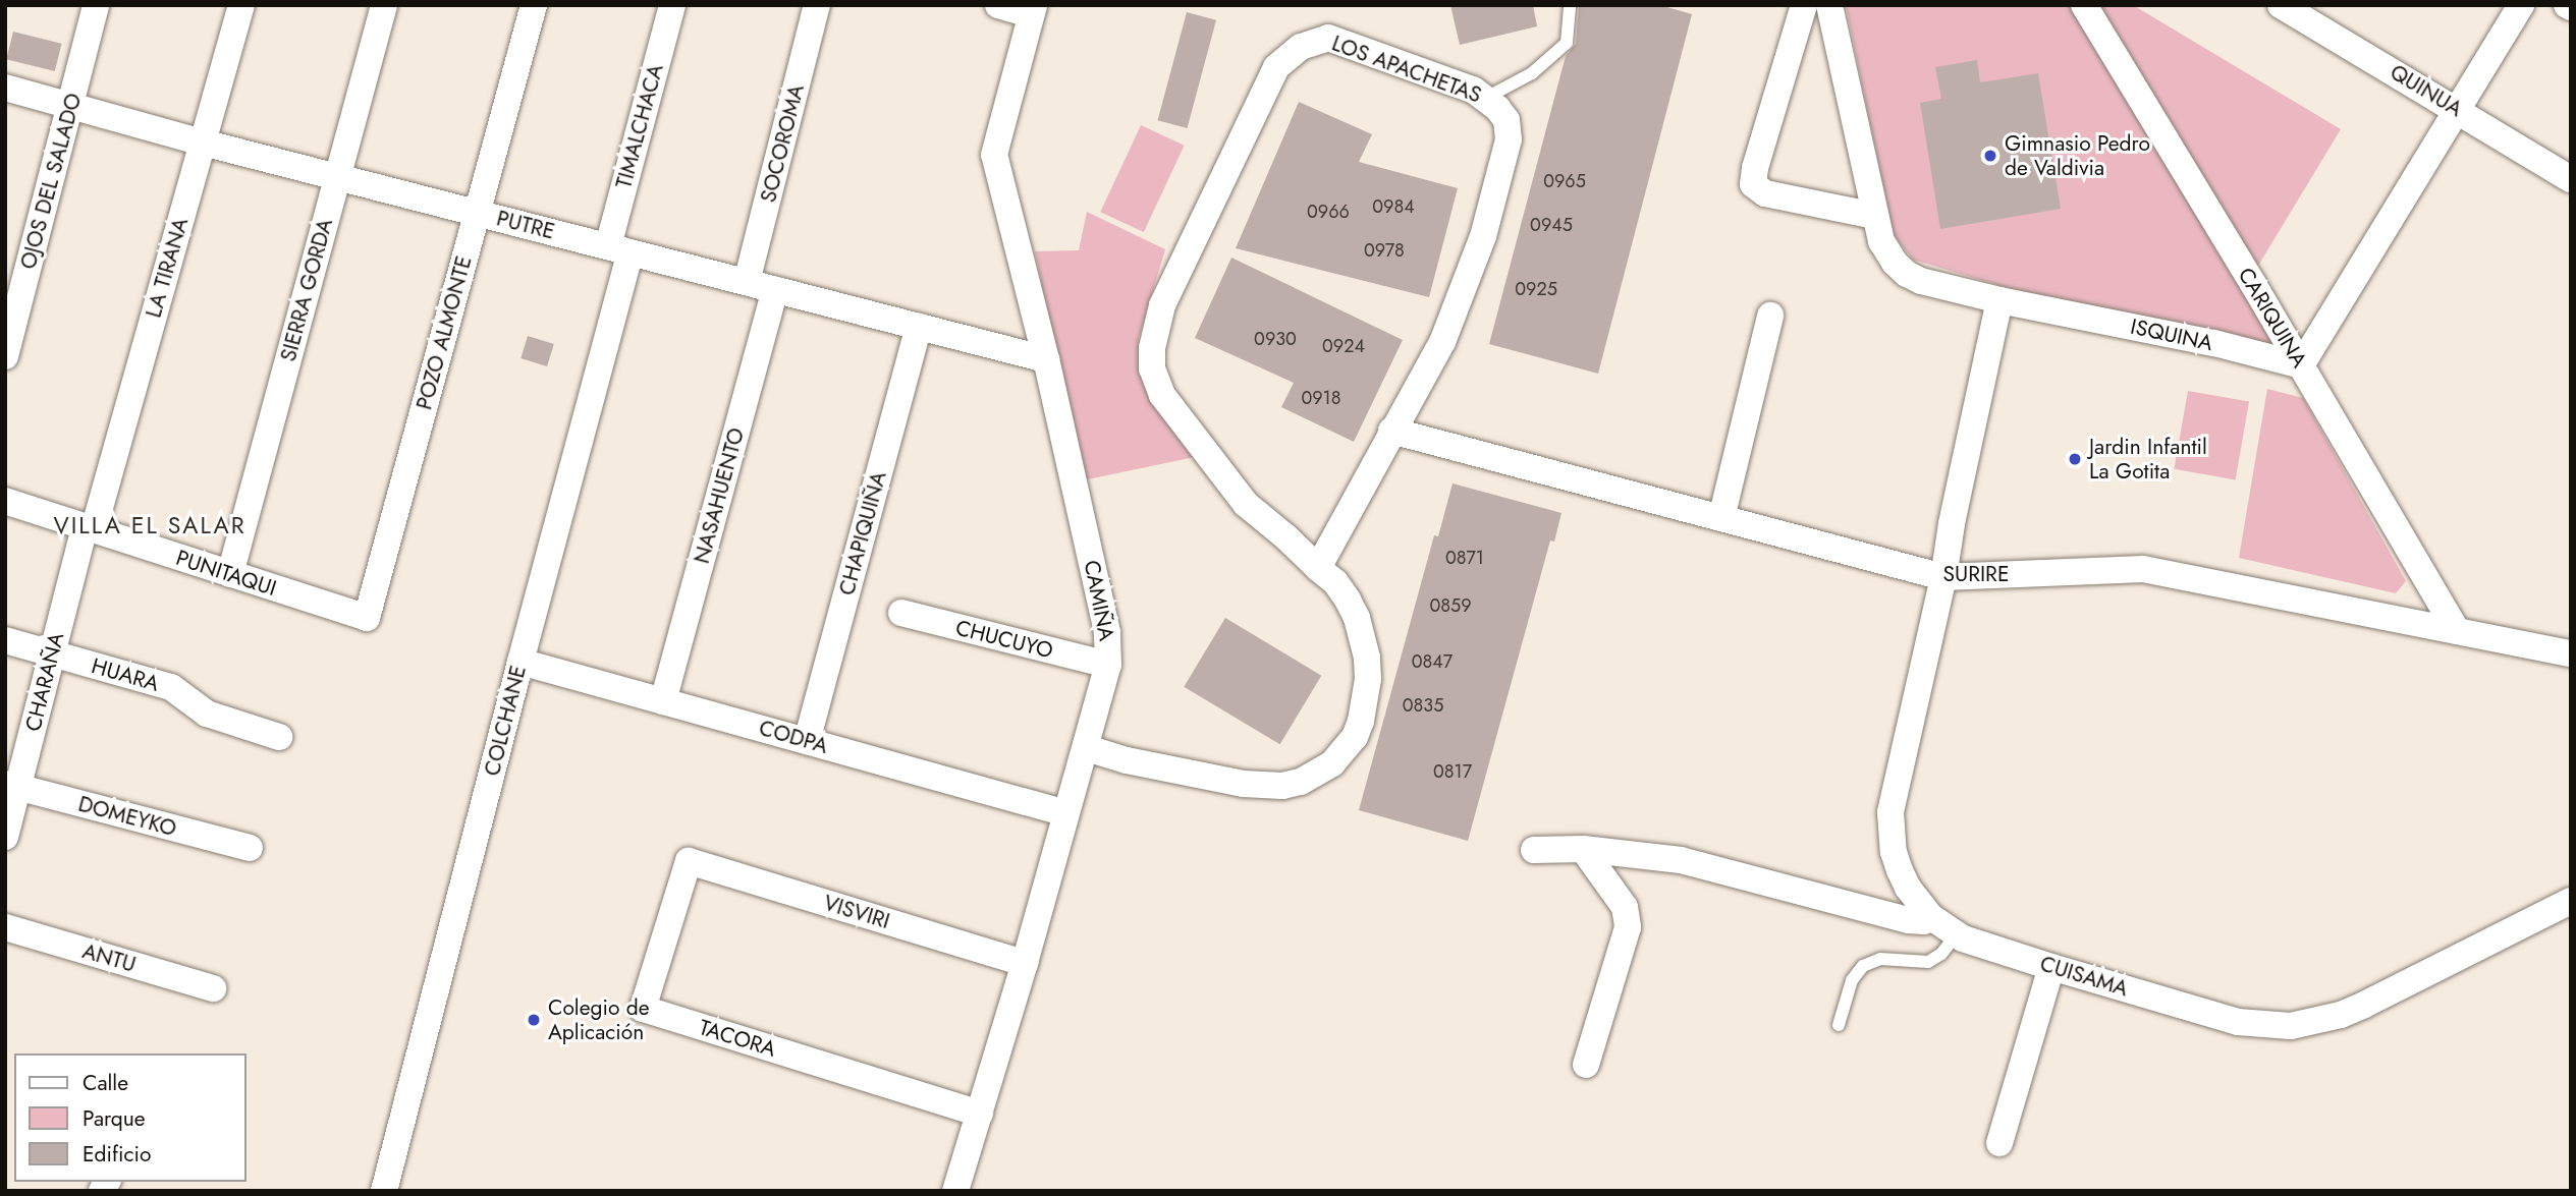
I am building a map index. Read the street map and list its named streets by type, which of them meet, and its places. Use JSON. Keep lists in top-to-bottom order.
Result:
{
  "streets": {
    "street": [
      "LOS APACHETAS",
      "QUINUA",
      "TIMALCHACA",
      "SOCOROMA",
      "OJOS DEL SALADO",
      "PUTRE",
      "LA TIRANA",
      "SIERRA GORDA",
      "CARIQUINA",
      "POZO ALMONTE",
      "ISQUINA",
      "NASAHUENTO",
      "CHAPIQUIÑA",
      "PUNITAQUI",
      "SURIRE",
      "CAMIÑA",
      "CHUCUYO",
      "HUARA",
      "CHARAÑA",
      "COLCHANE",
      "CODPA",
      "DOMEYKO",
      "VISVIRI",
      "ANTU",
      "CUISAMA",
      "TACORA"
    ]
  },
  "crossings": [
    ["LOS APACHETAS", "SURIRE"],
    ["LOS APACHETAS", "CAMIÑA"],
    ["TIMALCHACA", "PUTRE"],
    ["TIMALCHACA", "COLCHANE"],
    ["SOCOROMA", "PUTRE"],
    ["OJOS DEL SALADO", "PUTRE"],
    ["PUTRE", "LA TIRANA"],
    ["PUTRE", "SIERRA GORDA"],
    ["PUTRE", "POZO ALMONTE"],
    ["PUTRE", "NASAHUENTO"],
    ["PUTRE", "CHAPIQUIÑA"],
    ["PUTRE", "CAMIÑA"],
    ["PUTRE", "COLCHANE"],
    ["LA TIRANA", "PUNITAQUI"],
    ["LA TIRANA", "CHARAÑA"],
    ["SIERRA GORDA", "PUNITAQUI"],
    ["CARIQUINA", "ISQUINA"],
    ["CARIQUINA", "SURIRE"],
    ["POZO ALMONTE", "PUNITAQUI"],
    ["ISQUINA", "CUISAMA"],
    ["NASAHUENTO", "CODPA"],
    ["CHAPIQUIÑA", "CODPA"],
    ["PUNITAQUI", "CHARAÑA"],
    ["SURIRE", "CUISAMA"],
    ["CAMIÑA", "CHUCUYO"],
    ["CAMIÑA", "CODPA"],
    ["CAMIÑA", "VISVIRI"],
    ["CAMIÑA", "TACORA"],
    ["HUARA", "CHARAÑA"],
    ["CHARAÑA", "DOMEYKO"],
    ["COLCHANE", "CODPA"],
    ["VISVIRI", "TACORA"]
  ],
  "districts": ["VILLA EL SALAR"],
  "places": ["Gimnasio Pedro de Valdivia", "Jardin Infantil La Gotita", "Colegio de Aplicación"],
  "house_numbers": [
    "0965",
    "0984",
    "0966",
    "0945",
    "0978",
    "0925",
    "0930",
    "0924",
    "0918",
    "0871",
    "0859",
    "0847",
    "0835",
    "0817"
  ],
  "legend": ["Calle", "Parque", "Edificio"]
}
